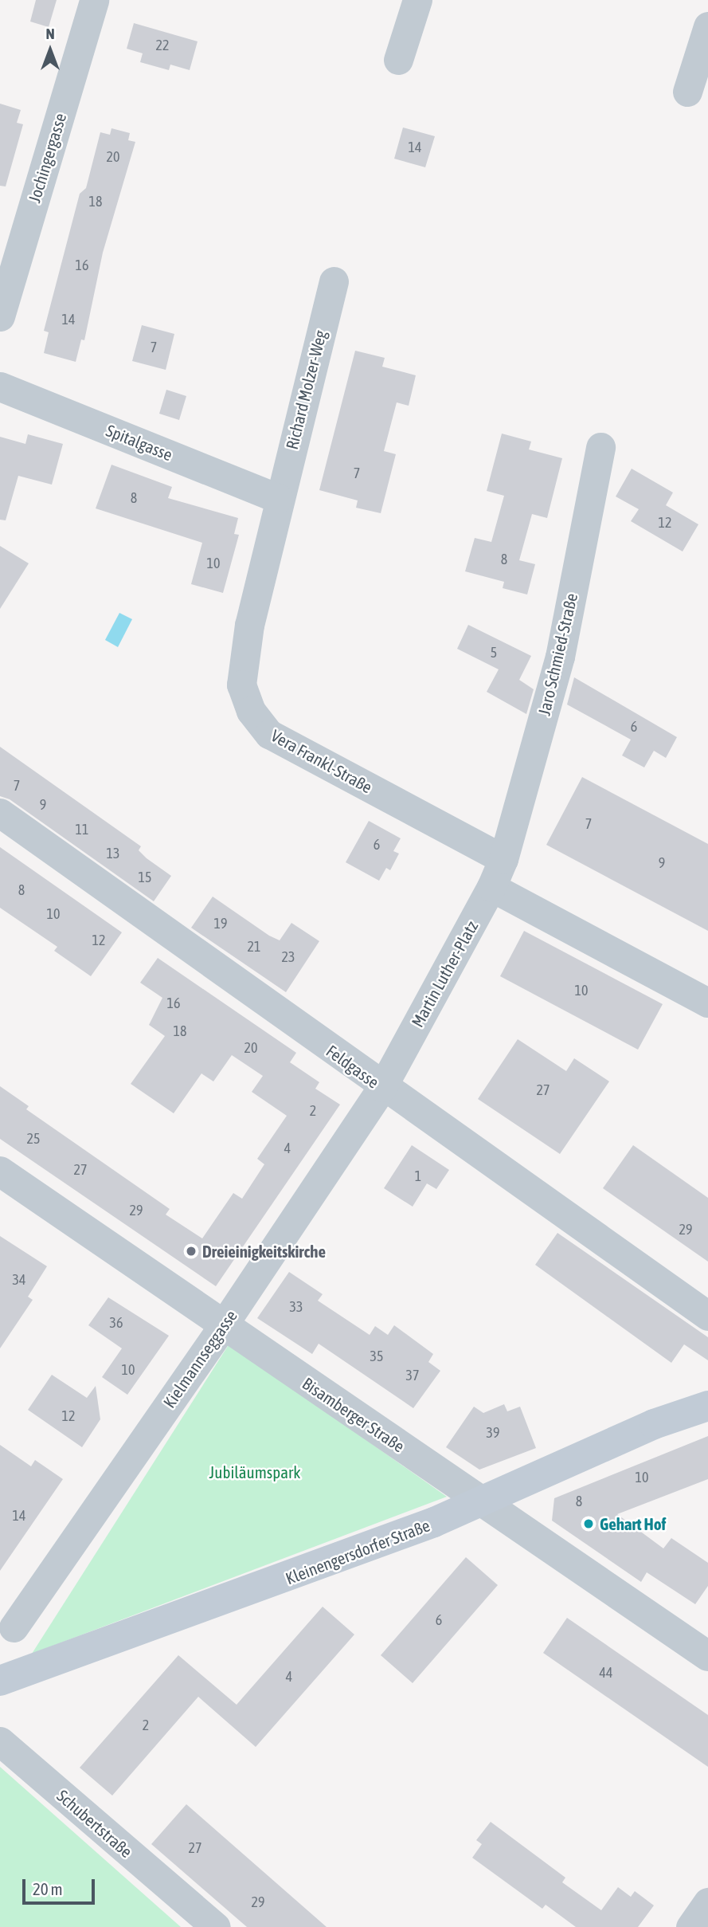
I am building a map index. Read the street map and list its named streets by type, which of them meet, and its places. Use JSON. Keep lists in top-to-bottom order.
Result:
{
  "streets": {
    "main road": ["Kleinengersdorfer Straße"],
    "street": [
      "Jochingergasse",
      "Richard Molzer-Weg",
      "Spitalgasse",
      "Jaro Schmied-Straße",
      "Vera Frankl-Straße",
      "Martin Luther-Platz",
      "Feldgasse",
      "Kielmannseggasse",
      "Bisamberger Straße",
      "Schubertstraße"
    ]
  },
  "crossings": [
    ["Richard Molzer-Weg", "Spitalgasse"],
    ["Richard Molzer-Weg", "Vera Frankl-Straße"],
    ["Spitalgasse", "Vera Frankl-Straße"],
    ["Jaro Schmied-Straße", "Vera Frankl-Straße"],
    ["Jaro Schmied-Straße", "Martin Luther-Platz"],
    ["Vera Frankl-Straße", "Martin Luther-Platz"],
    ["Martin Luther-Platz", "Feldgasse"],
    ["Martin Luther-Platz", "Kielmannseggasse"],
    ["Feldgasse", "Kielmannseggasse"],
    ["Kielmannseggasse", "Bisamberger Straße"],
    ["Bisamberger Straße", "Kleinengersdorfer Straße"]
  ],
  "parks": ["Jubiläumspark"],
  "places": ["Dreieinigkeitskirche", "Gehart Hof"],
  "house_numbers": [
    "22",
    "14",
    "20",
    "18",
    "16",
    "14",
    "7",
    "7",
    "8",
    "12",
    "8",
    "10",
    "5",
    "6",
    "7",
    "9",
    "7",
    "11",
    "6",
    "13",
    "9",
    "15",
    "8",
    "10",
    "19",
    "12",
    "21",
    "23",
    "10",
    "16",
    "18",
    "20",
    "27",
    "2",
    "25",
    "4",
    "27",
    "1",
    "29",
    "29",
    "34",
    "33",
    "36",
    "35",
    "10",
    "37",
    "12",
    "39",
    "10",
    "8",
    "14",
    "6",
    "44",
    "4",
    "2",
    "27",
    "29"
  ],
  "scale_bar": "20 m",
  "north": "top"
}
